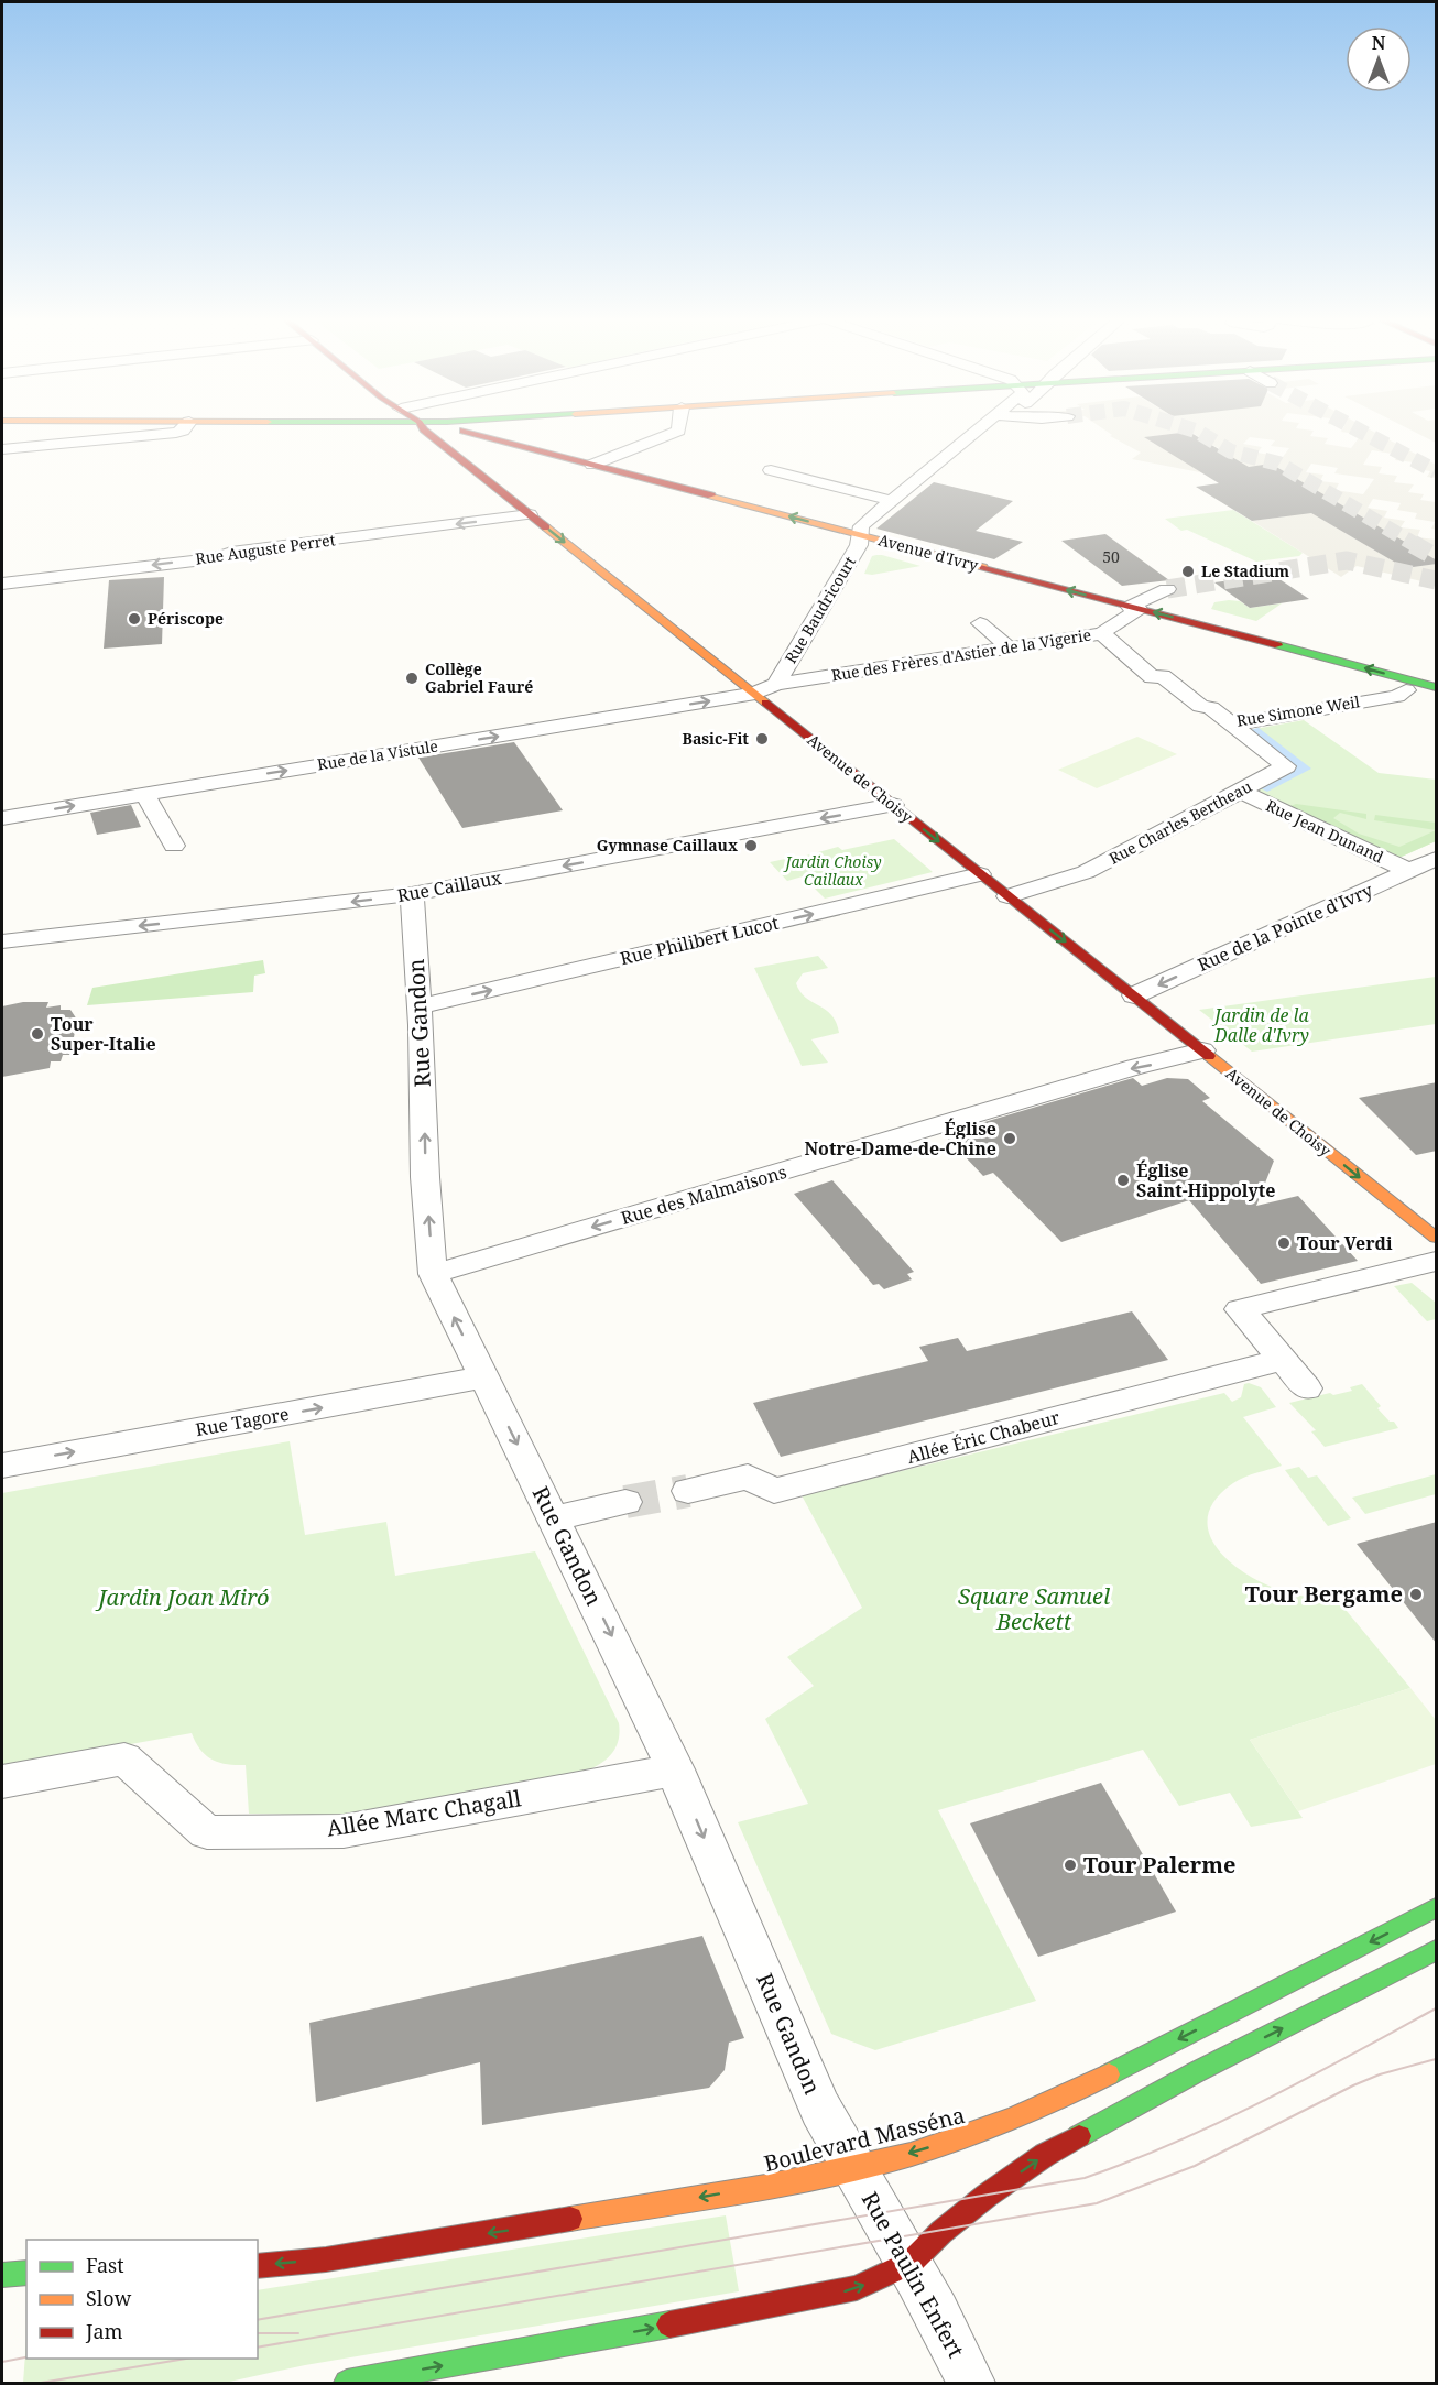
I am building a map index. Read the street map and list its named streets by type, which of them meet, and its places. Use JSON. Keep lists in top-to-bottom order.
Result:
{
  "streets": {
    "main road": ["Avenue d'Ivry", "Avenue de Choisy", "Boulevard Masséna"],
    "street": [
      "Rue Auguste Perret",
      "Rue Baudricourt",
      "Rue des Frères d'Astier de la Vigerie",
      "Rue Simone Weil",
      "Rue de la Vistule",
      "Rue Charles Bertheau",
      "Rue Jean Dunand",
      "Rue Caillaux",
      "Rue de la Pointe d'Ivry",
      "Rue Philibert Lucot",
      "Rue Gandon",
      "Rue des Malmaisons",
      "Rue Tagore",
      "Allée Éric Chabeur",
      "Allée Marc Chagall",
      "Rue Paulin Enfert"
    ]
  },
  "crossings": [
    ["Rue Auguste Perret", "Avenue de Choisy"],
    ["Avenue d'Ivry", "Rue Baudricourt"],
    ["Avenue d'Ivry", "Rue des Frères d'Astier de la Vigerie"],
    ["Rue Baudricourt", "Rue des Frères d'Astier de la Vigerie"],
    ["Rue Baudricourt", "Rue de la Vistule"],
    ["Rue Baudricourt", "Avenue de Choisy"],
    ["Rue des Frères d'Astier de la Vigerie", "Rue Simone Weil"],
    ["Rue Simone Weil", "Rue Charles Bertheau"],
    ["Rue de la Vistule", "Avenue de Choisy"],
    ["Avenue de Choisy", "Rue Charles Bertheau"],
    ["Avenue de Choisy", "Rue Caillaux"],
    ["Avenue de Choisy", "Rue de la Pointe d'Ivry"],
    ["Avenue de Choisy", "Rue Philibert Lucot"],
    ["Avenue de Choisy", "Rue des Malmaisons"],
    ["Rue Charles Bertheau", "Rue Jean Dunand"],
    ["Rue Jean Dunand", "Rue de la Pointe d'Ivry"],
    ["Rue Caillaux", "Rue Gandon"],
    ["Rue Philibert Lucot", "Rue Gandon"],
    ["Rue Gandon", "Rue des Malmaisons"],
    ["Rue Gandon", "Rue Tagore"],
    ["Rue Gandon", "Allée Marc Chagall"],
    ["Rue Gandon", "Boulevard Masséna"],
    ["Rue Gandon", "Rue Paulin Enfert"],
    ["Boulevard Masséna", "Rue Paulin Enfert"]
  ],
  "one_way": [
    "Avenue d'Ivry",
    "Rue de la Vistule",
    "Avenue de Choisy",
    "Rue Caillaux",
    "Rue de la Pointe d'Ivry",
    "Rue Philibert Lucot",
    "Rue des Malmaisons",
    "Rue Tagore"
  ],
  "parks": [
    "Jardin Choisy Caillaux",
    "Jardin de la Dalle d'Ivry",
    "Square Samuel Beckett",
    "Jardin Joan Miró"
  ],
  "places": [
    "Le Stadium",
    "Périscope",
    "Collège Gabriel Fauré",
    "Basic-Fit",
    "Gymnase Caillaux",
    "Tour Super-Italie",
    "Église Notre-Dame-de-Chine",
    "Église Saint-Hippolyte",
    "Tour Verdi",
    "Tour Bergame",
    "Tour Palerme"
  ],
  "house_numbers": ["50"],
  "legend": ["Fast", "Slow", "Jam"],
  "north": "top"
}
